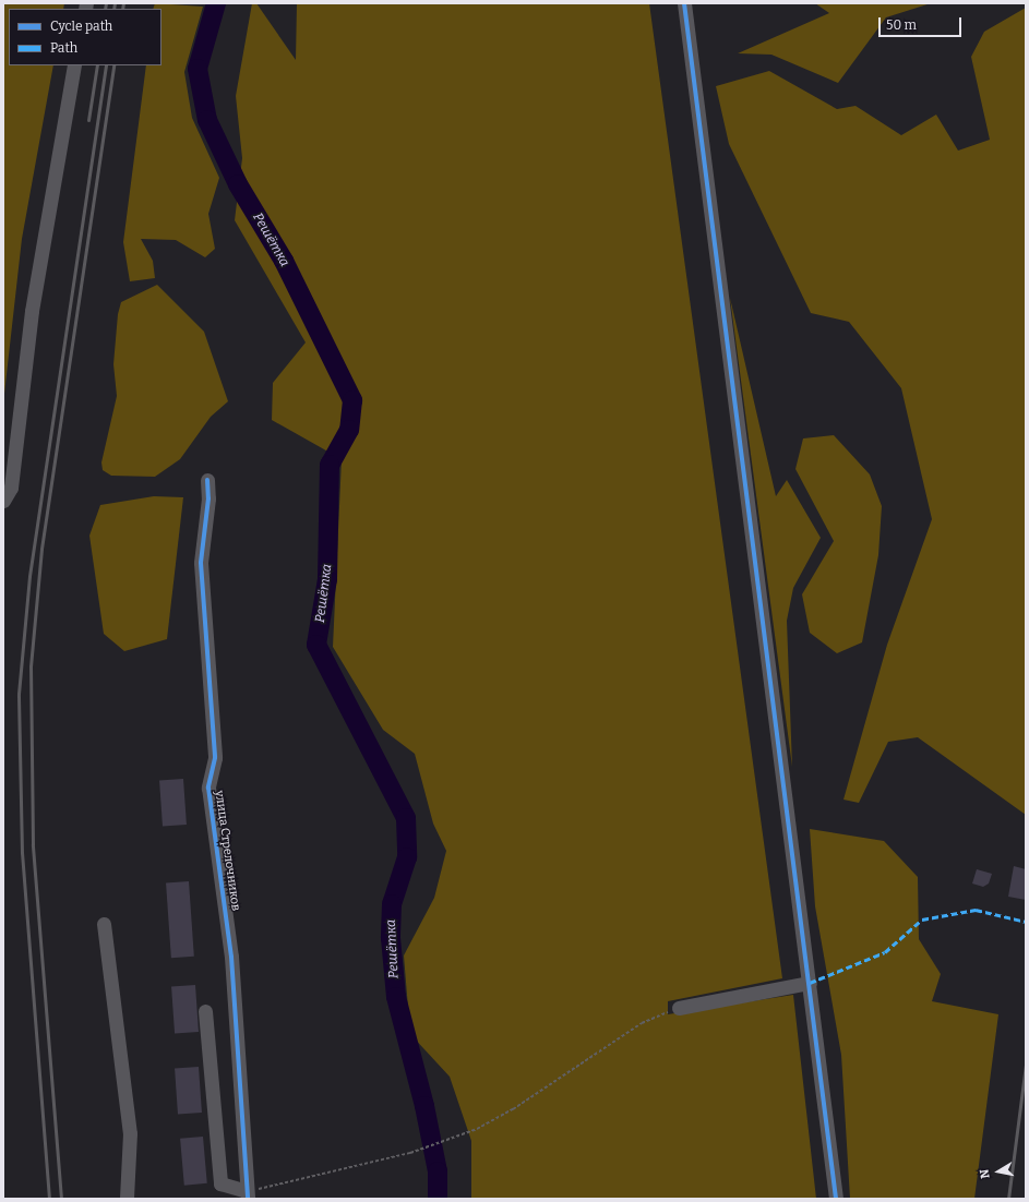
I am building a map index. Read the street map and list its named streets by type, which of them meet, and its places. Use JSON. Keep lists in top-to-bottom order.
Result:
{
  "streets": {
    "street": ["улица Стрелочников"]
  },
  "water": ["Решётка"],
  "legend": ["Cycle path", "Path"],
  "scale_bar": "50 m",
  "north": "left"
}
